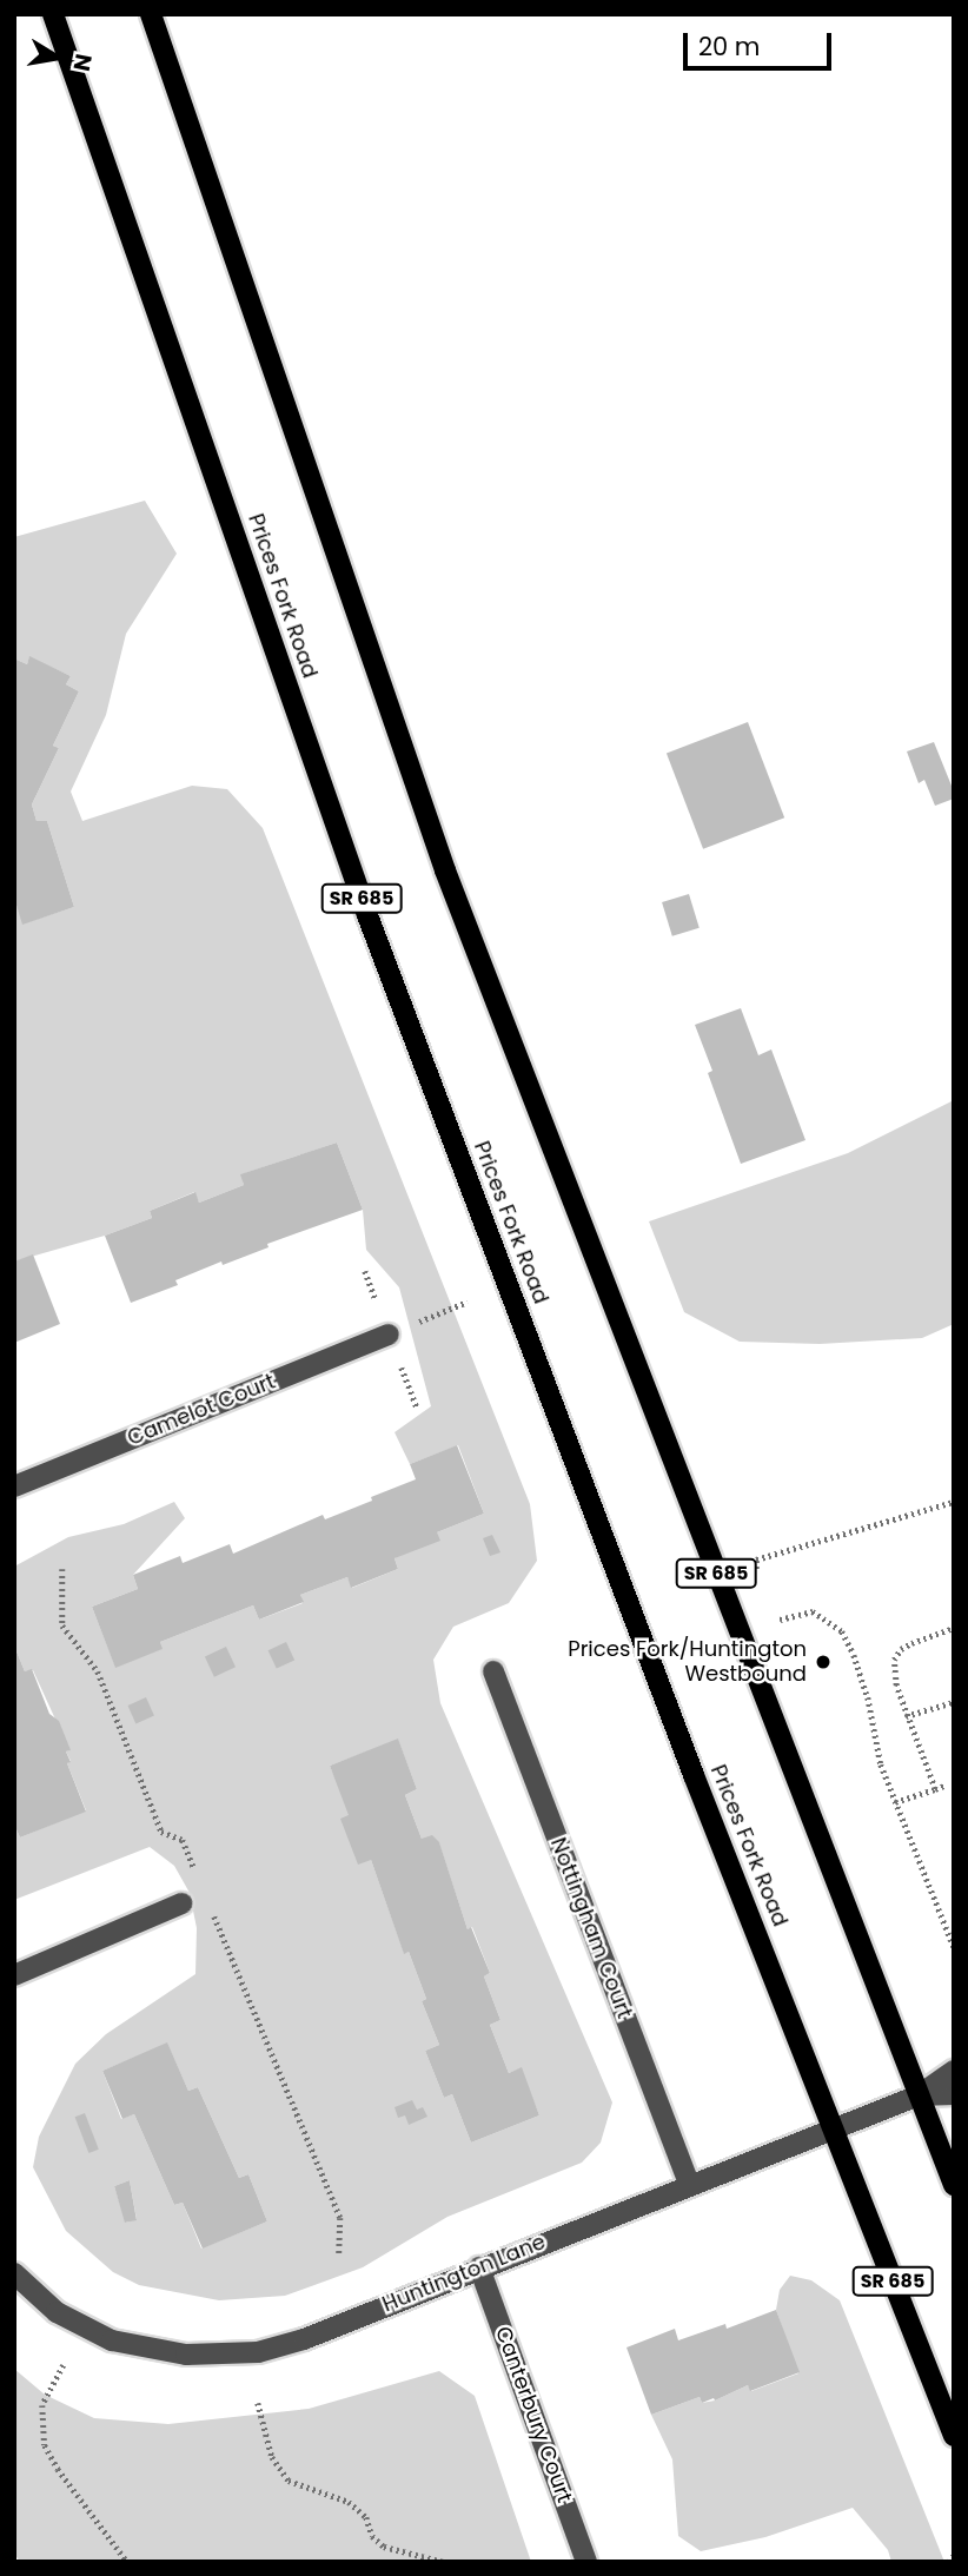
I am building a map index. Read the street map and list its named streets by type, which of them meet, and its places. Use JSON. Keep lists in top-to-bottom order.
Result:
{
  "streets": {
    "main road": ["Prices Fork Road", "SR 685"],
    "street": [
      "Camelot Court",
      "Nottingham Court",
      "Huntington Lane",
      "Canterbury Court"
    ]
  },
  "crossings": [
    ["Prices Fork Road", "Huntington Lane"],
    ["SR 685", "Huntington Lane"],
    ["Nottingham Court", "Huntington Lane"],
    ["Huntington Lane", "Canterbury Court"]
  ],
  "places": ["Prices Fork/Huntington Westbound"],
  "scale_bar": "20 m",
  "north": "right"
}
